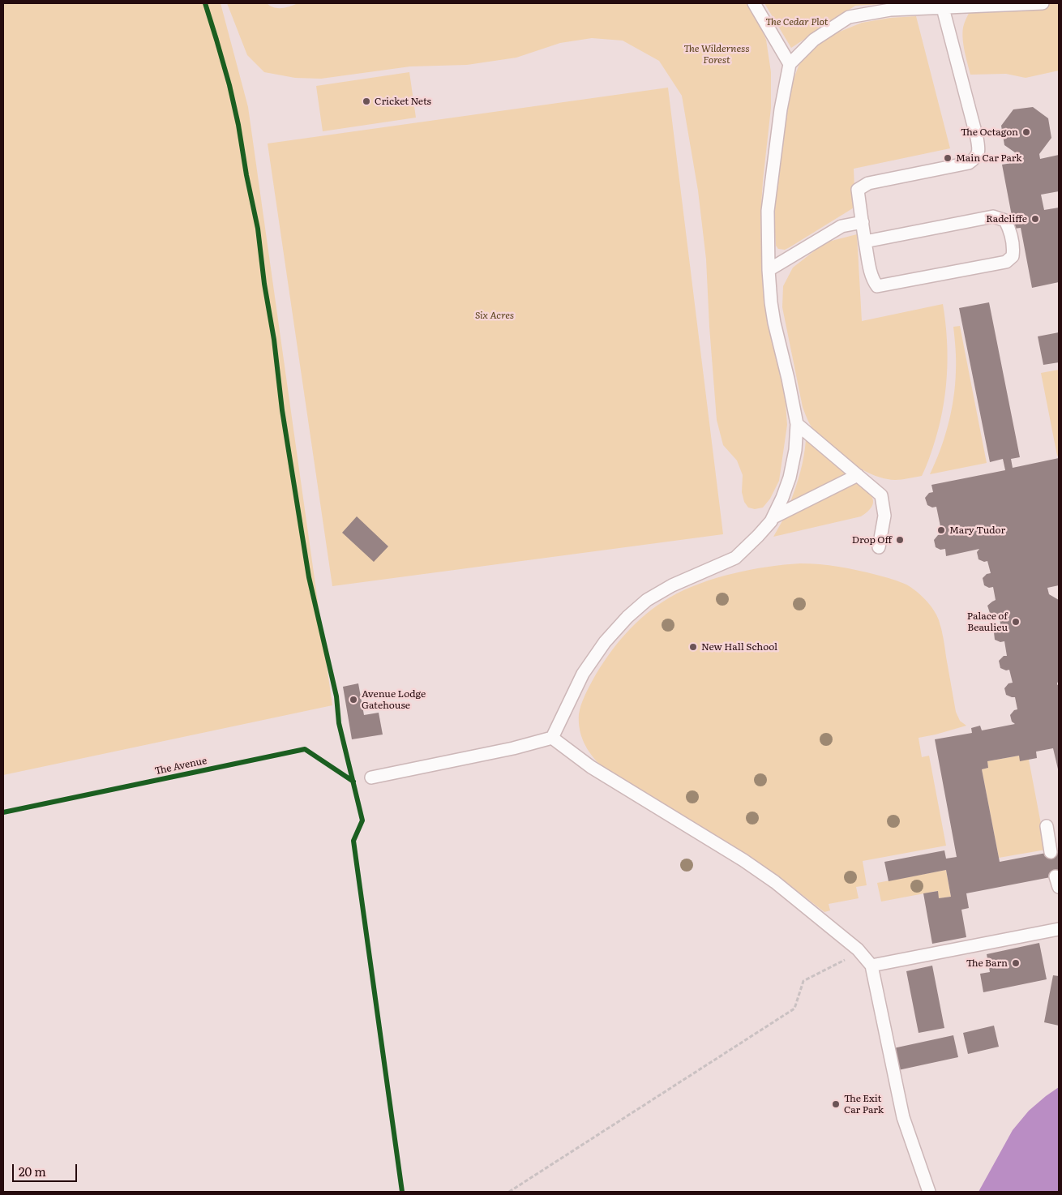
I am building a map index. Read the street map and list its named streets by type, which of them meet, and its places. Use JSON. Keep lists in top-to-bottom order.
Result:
{
  "streets": {
    "cycle path": ["The Avenue"]
  },
  "parks": ["The Cedar Plot", "The Wilderness Forest", "Six Acres"],
  "places": [
    "Cricket Nets",
    "The Octagon",
    "Main Car Park",
    "Radcliffe",
    "Mary Tudor",
    "Drop Off",
    "Palace of Beaulieu",
    "New Hall School",
    "Avenue Lodge Gatehouse",
    "The Barn",
    "The Exit Car Park"
  ],
  "scale_bar": "20 m"
}
